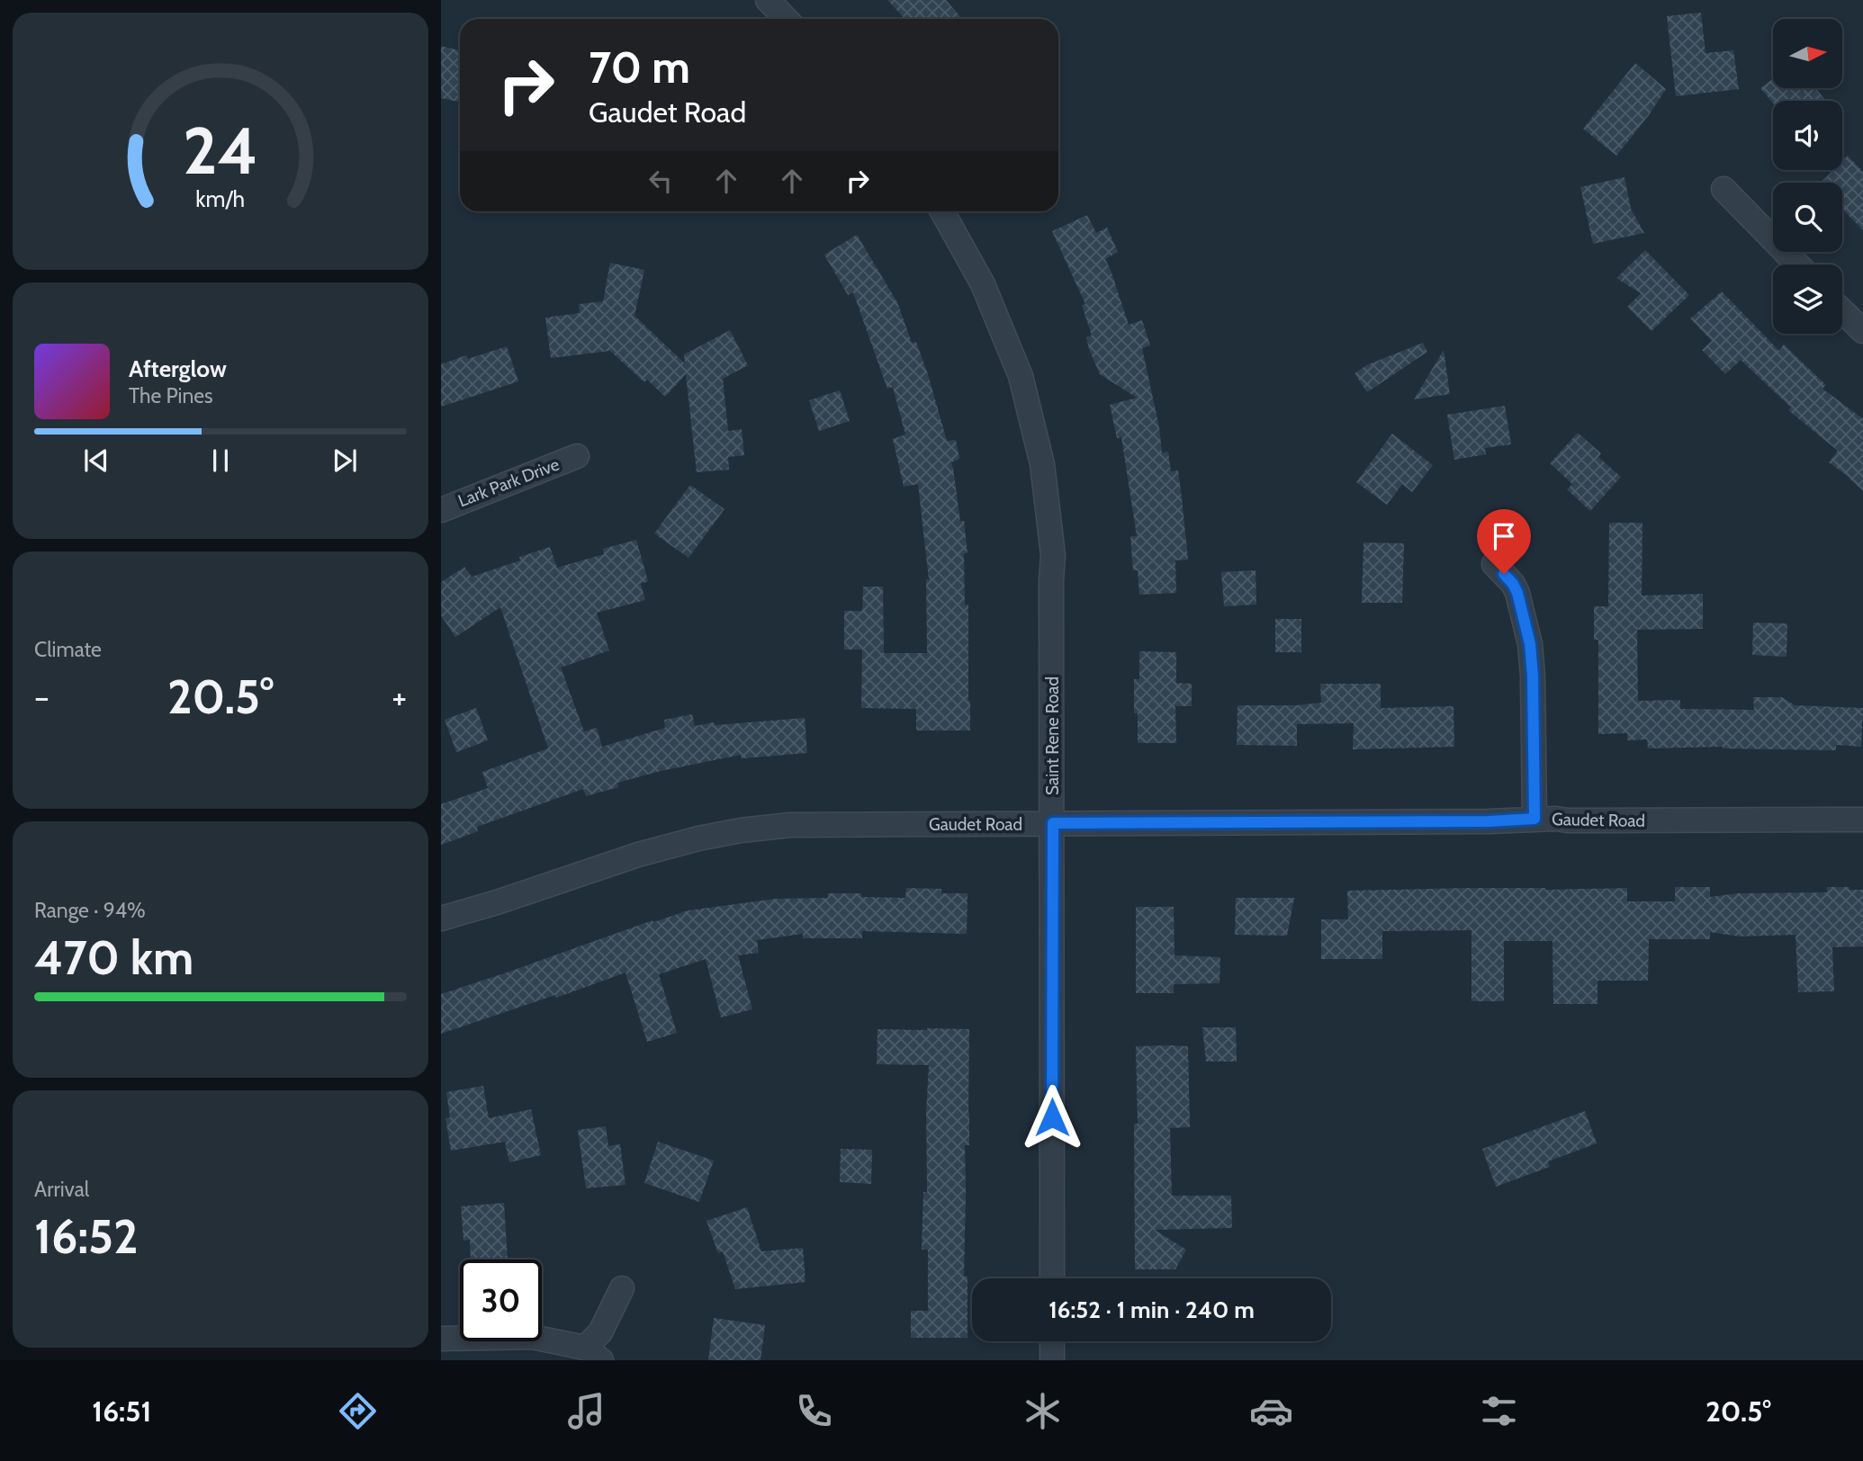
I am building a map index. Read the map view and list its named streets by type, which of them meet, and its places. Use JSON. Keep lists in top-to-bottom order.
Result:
{
  "streets": {
    "street": ["Lark Park Drive", "Saint Rene Road", "Gaudet Road"]
  },
  "crossings": [
    ["Saint Rene Road", "Gaudet Road"]
  ],
  "north": "right",
  "page": {
    "turn": ["70 m", "Gaudet Road"],
    "song": ["Afterglow", "The Pines"],
    "tile": [
      "Climate",
      ["Range · 94%", "470 km"],
      ["Arrival", "16:52"]
    ],
    "heat": ["−", "20.5°", "+"],
    "limit": "30",
    "trip": "16:52 · 1 min · 240 m",
    "tabs": ["16:51", "20.5°"],
    "gauge": ["24", "km/h"]
  }
}
